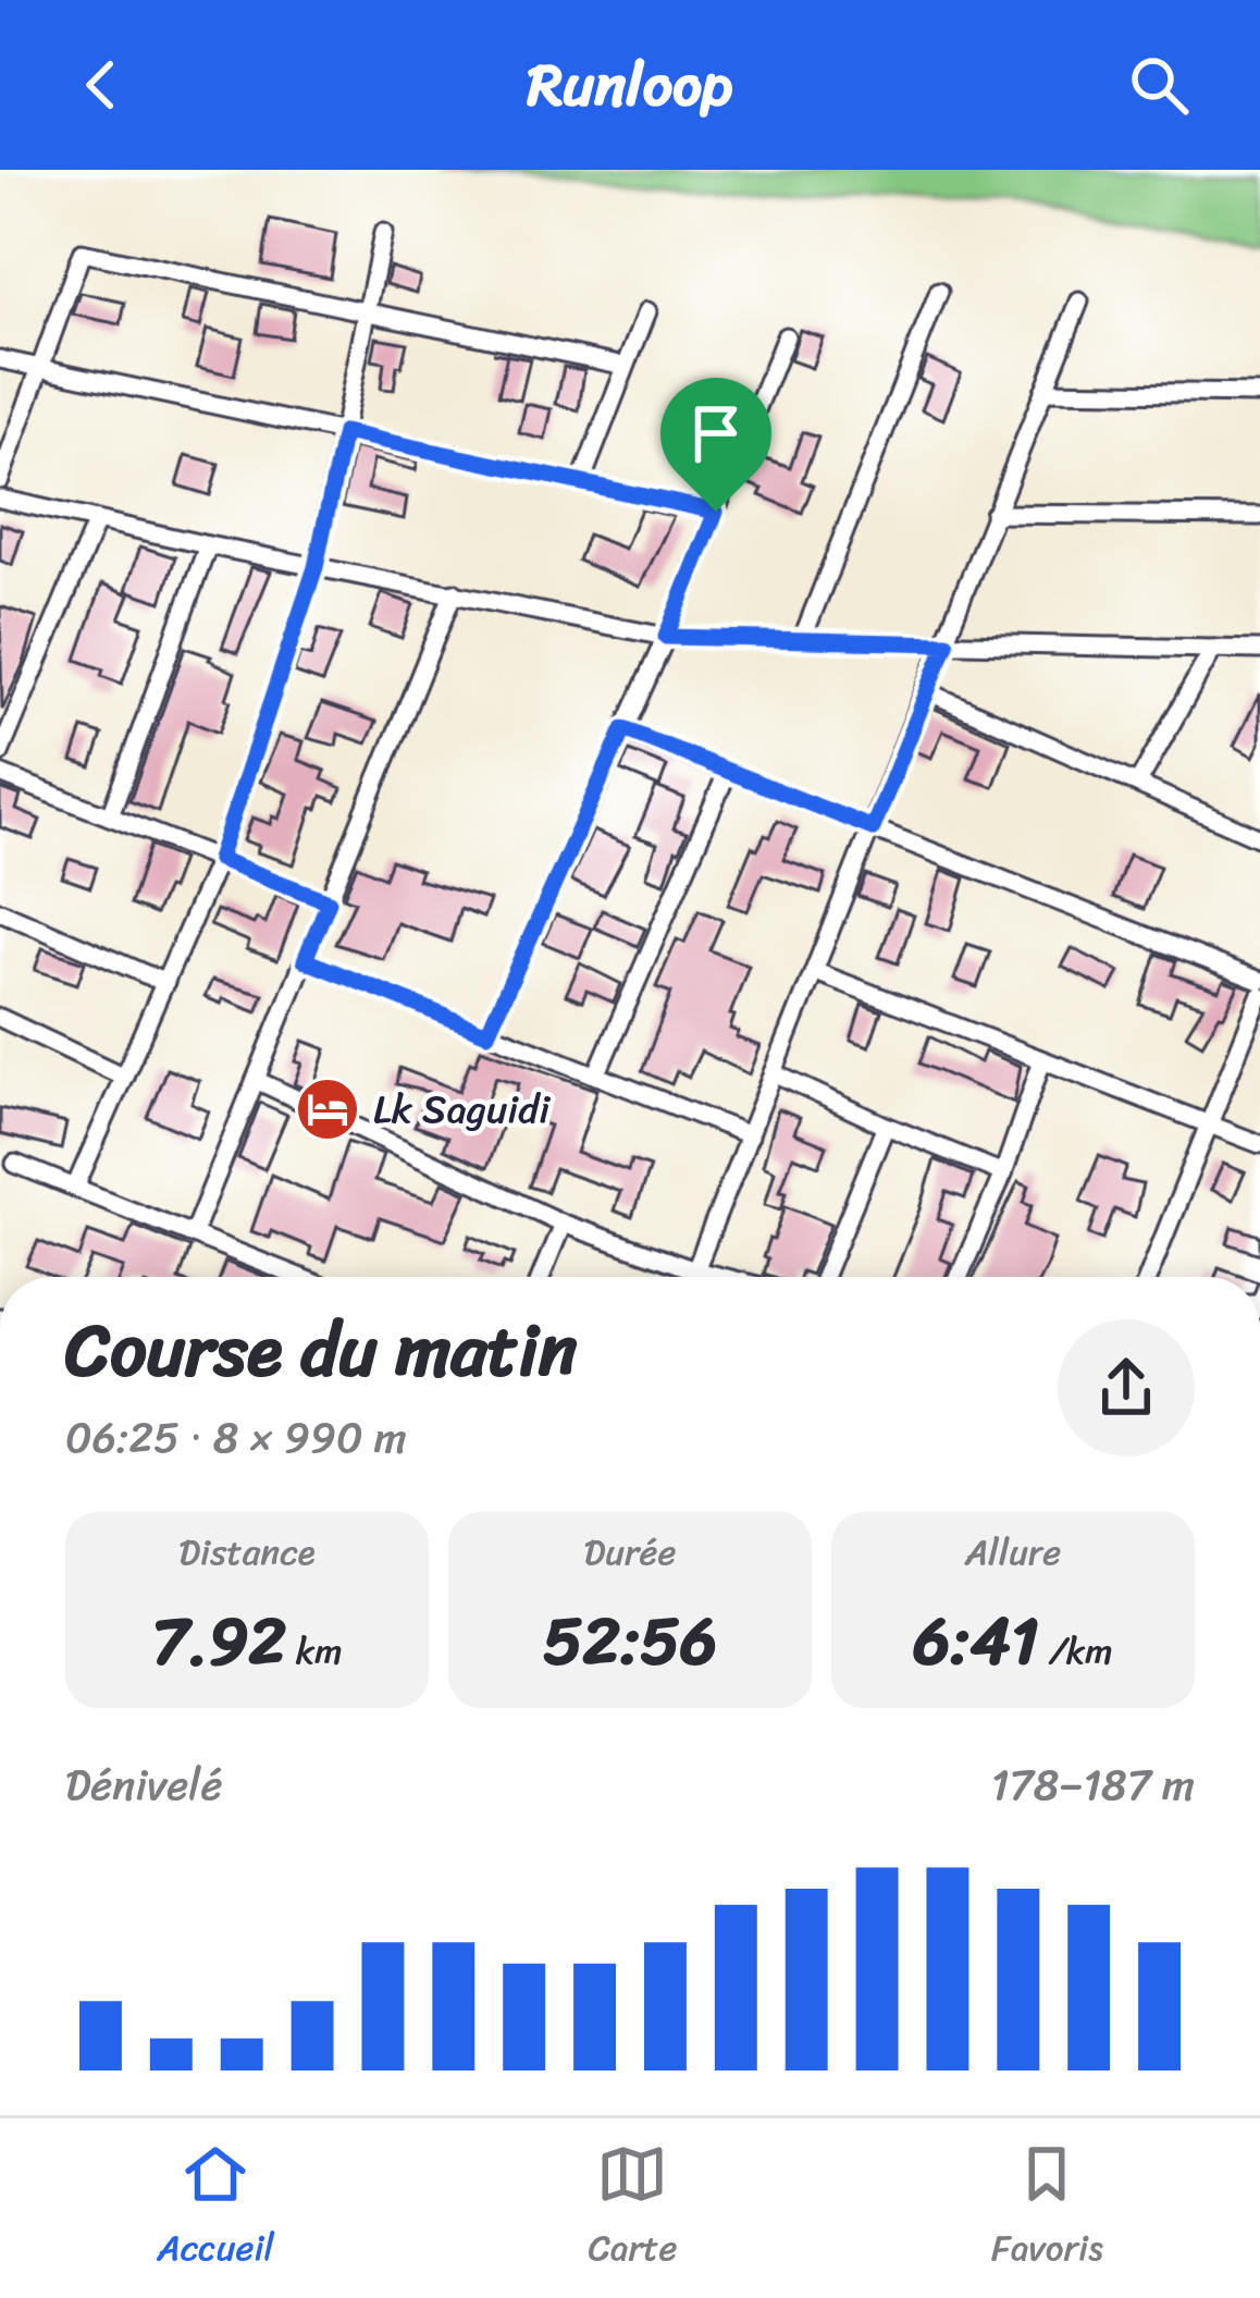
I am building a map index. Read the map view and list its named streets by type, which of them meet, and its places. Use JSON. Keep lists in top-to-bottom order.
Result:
{
  "places": {
    "hotel": ["Lk Saguidi"]
  },
  "page": {
    "header": "Runloop",
    "heading": ["Course du matin", "06:25 · 8 × 990 m"],
    "stats": [
      ["Distance", "7.92 km"],
      ["Durée", "52:56"],
      ["Allure", "6:41 /km"]
    ],
    "chart": ["Dénivelé", "178–187 m"],
    "tabs": ["Accueil", "Carte", "Favoris"]
  }
}
